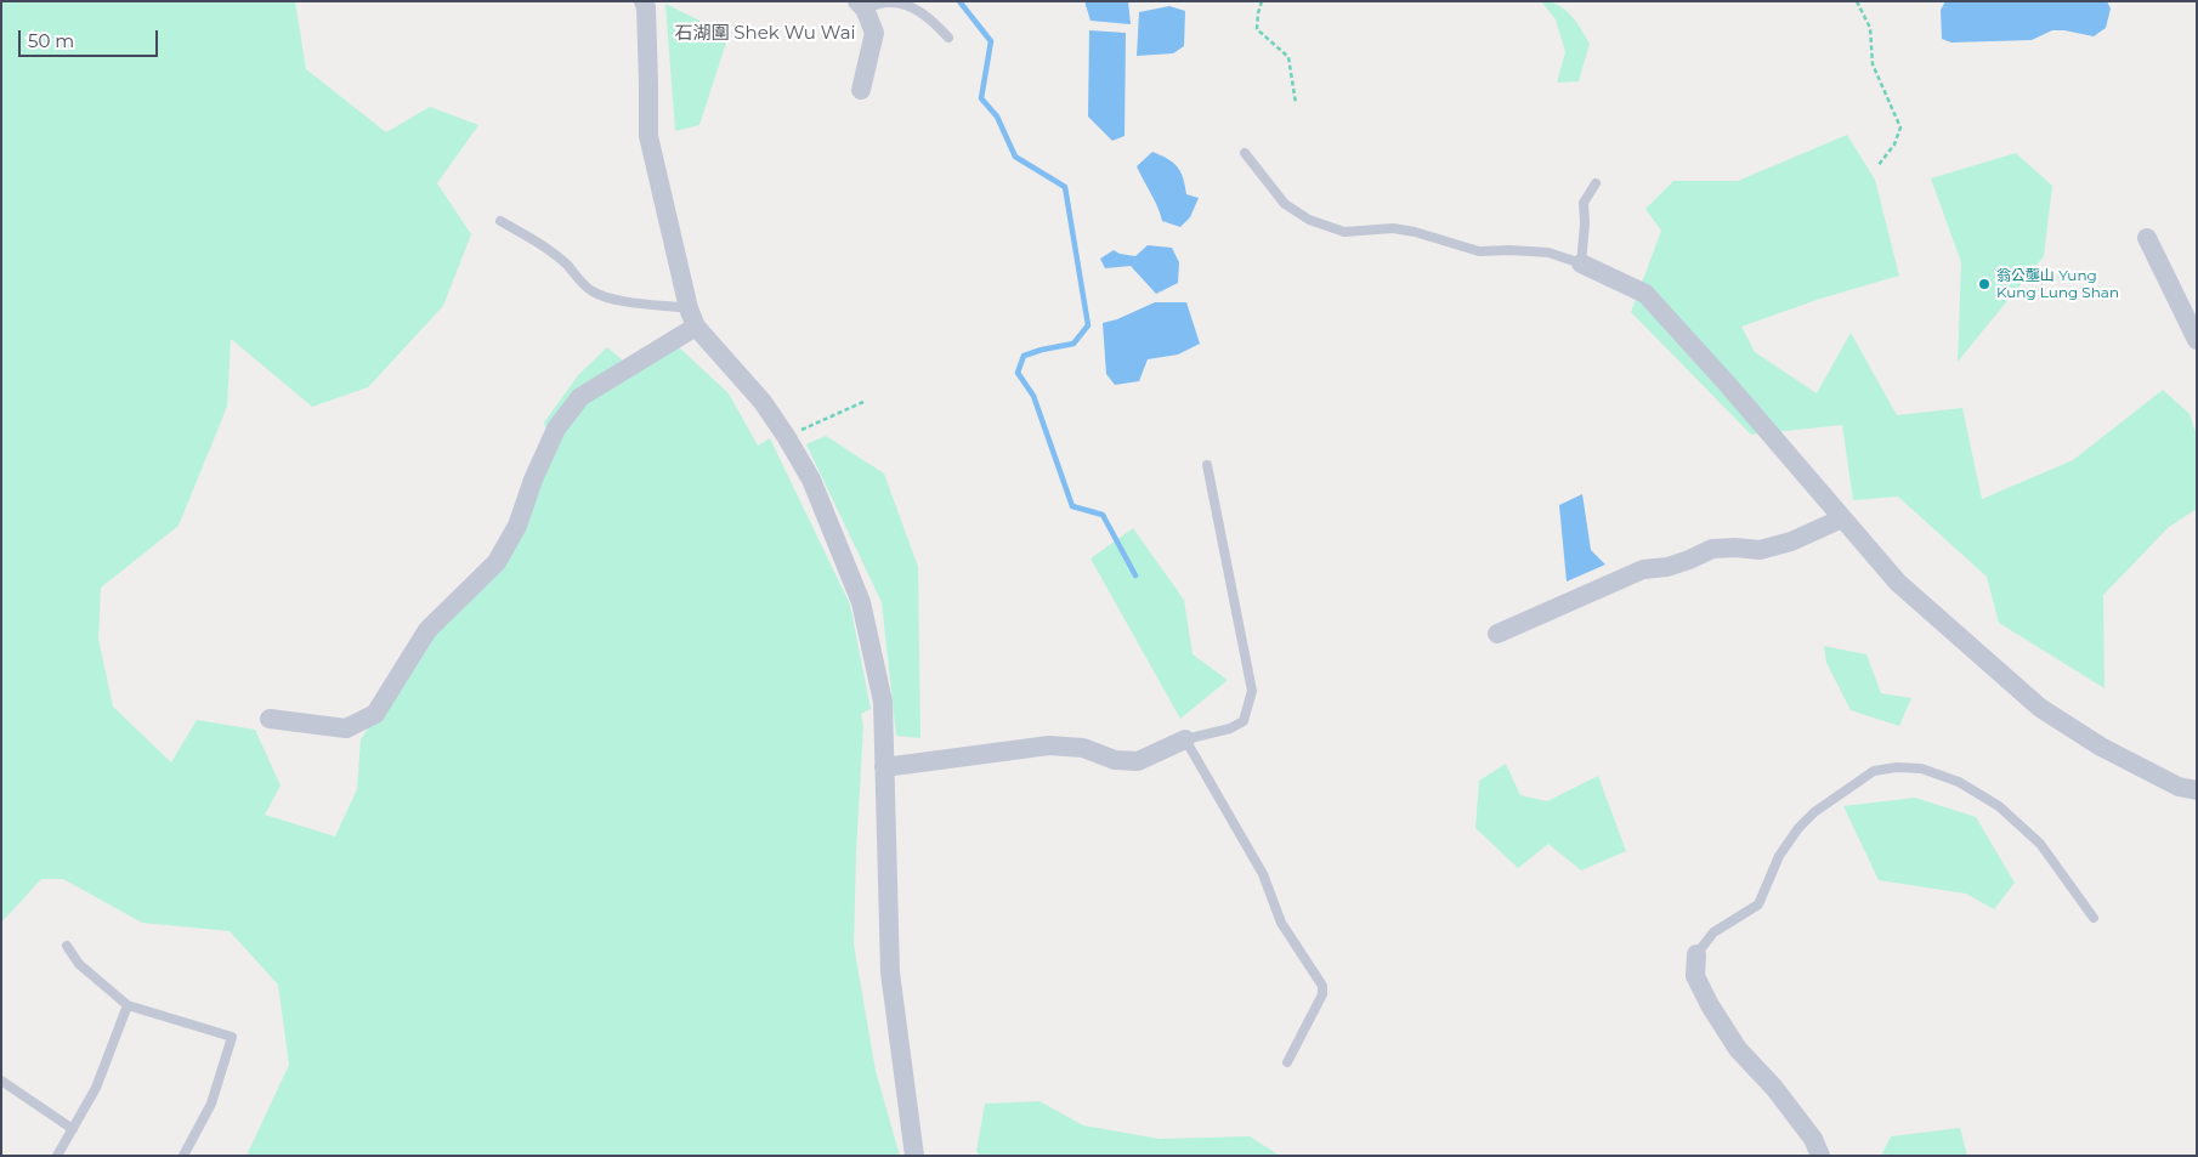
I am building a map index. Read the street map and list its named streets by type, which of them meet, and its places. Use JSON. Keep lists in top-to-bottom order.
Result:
{
  "districts": ["石湖圍 Shek Wu Wai"],
  "places": ["翁公壟山 Yung Kung Lung Shan"],
  "scale_bar": "50 m"
}
